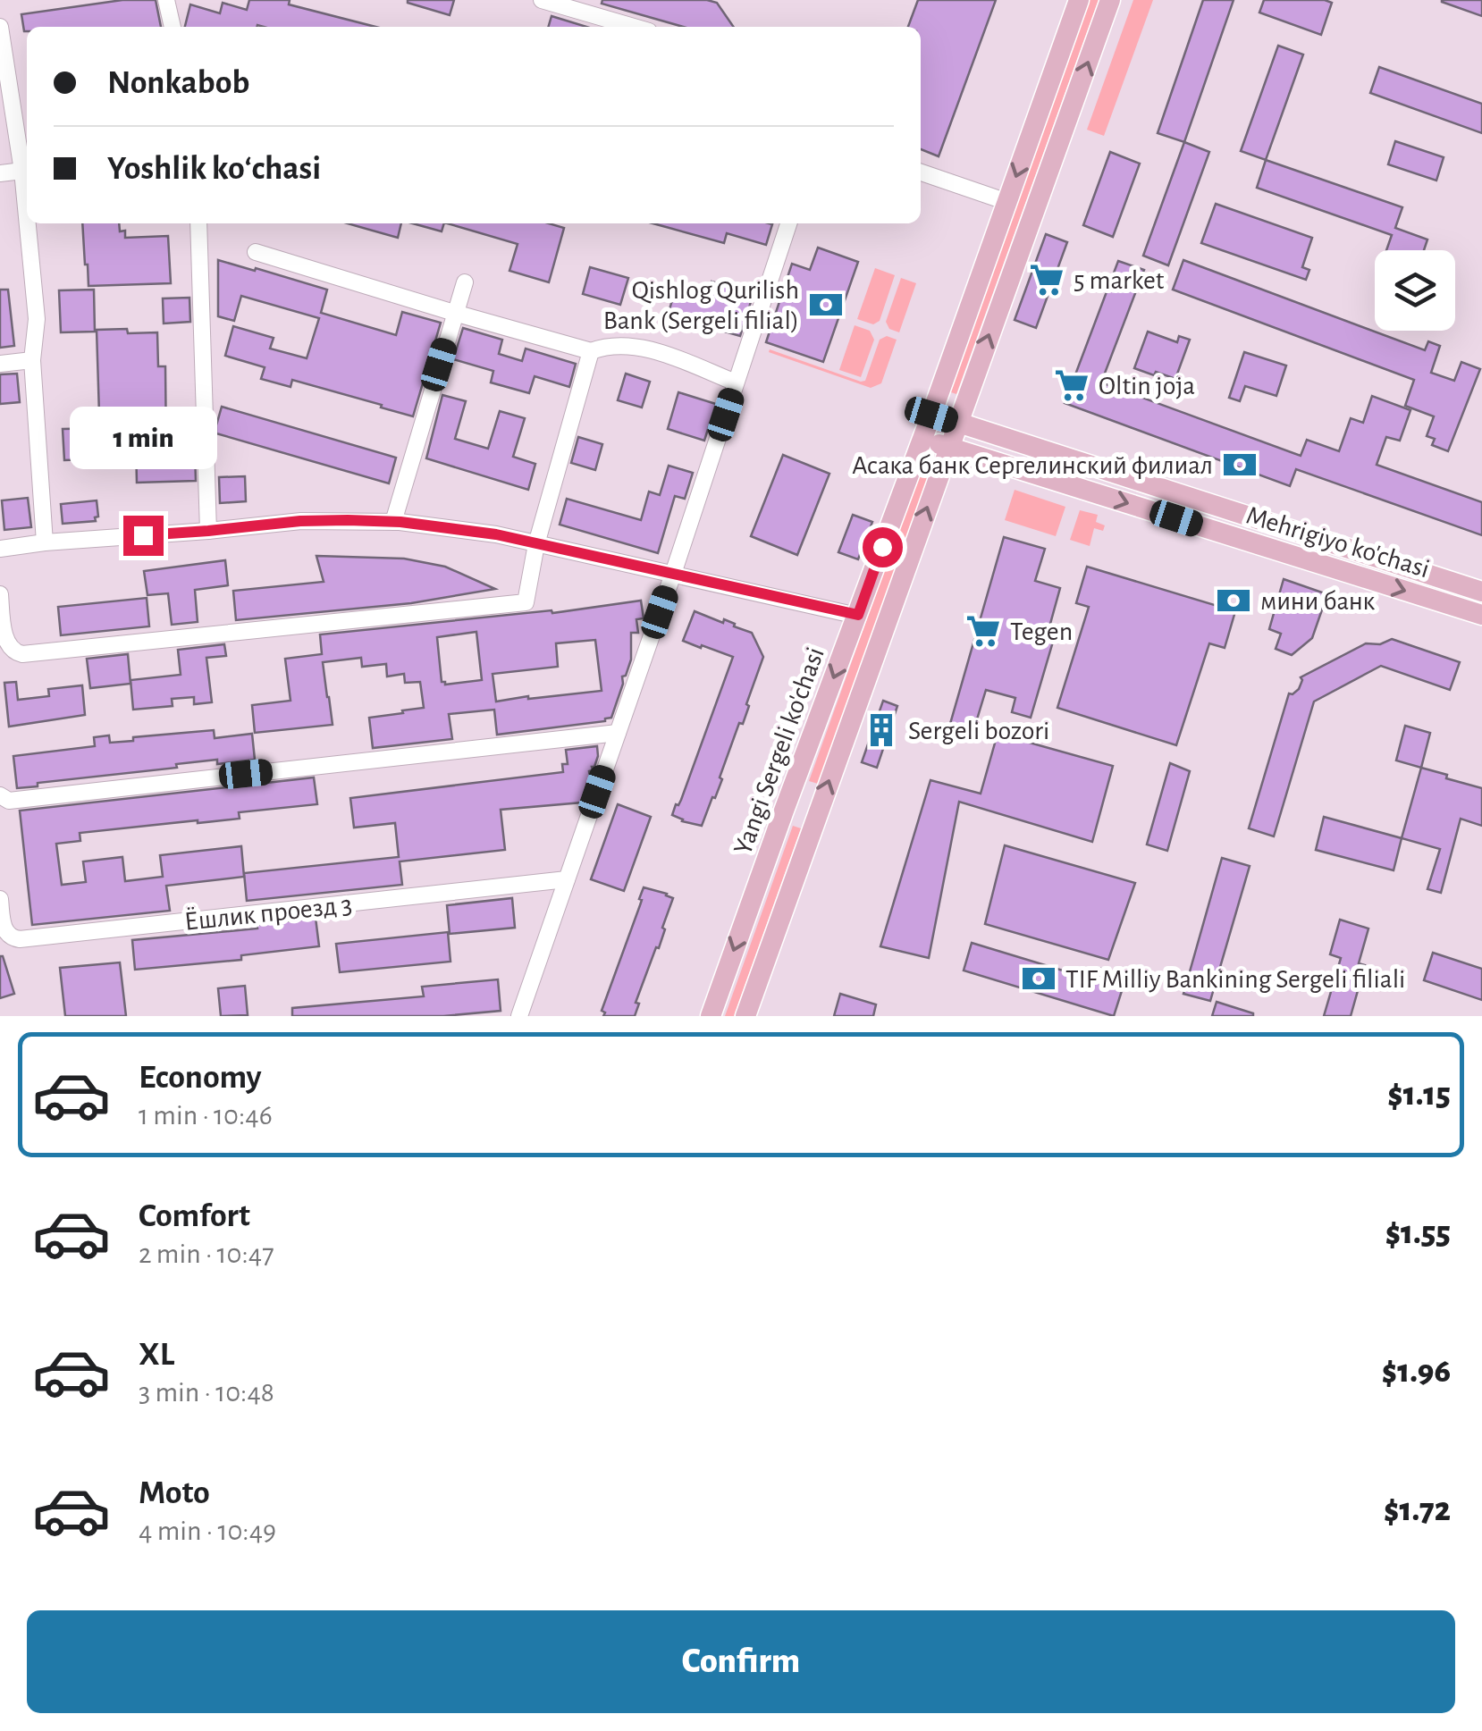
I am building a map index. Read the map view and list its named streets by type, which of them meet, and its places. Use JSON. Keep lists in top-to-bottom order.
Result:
{
  "streets": {
    "main road": ["Mehrigiyo ko'chasi", "Yangi Sergeli ko'chasi"],
    "street": ["Ёшлик проезд 3"]
  },
  "crossings": [
    ["Mehrigiyo ko'chasi", "Yangi Sergeli ko'chasi"]
  ],
  "places": {
    "supermarket": ["5 market", "Oltin joja", "Tegen"],
    "bank": [
      "Qishlog Qurilish Bank (Sergeli filial)",
      "Асака банк Сергелинский филиал",
      "мини банк",
      "TIF Milliy Bankining Sergeli filiali"
    ],
    "building": ["Sergeli bozori"]
  },
  "page": {
    "banner": ["Nonkabob", "Yoshlik koʻchasi"],
    "bubble": "1 min",
    "list": [
      {
        "name": "Economy",
        "note": "1 min · 10:46",
        "value": "$1.15"
      },
      {
        "name": "Comfort",
        "note": "2 min · 10:47",
        "value": "$1.55"
      },
      {
        "name": "XL",
        "note": "3 min · 10:48",
        "value": "$1.96"
      },
      {
        "name": "Moto",
        "note": "4 min · 10:49",
        "value": "$1.72"
      }
    ],
    "buttons": "Confirm"
  }
}
